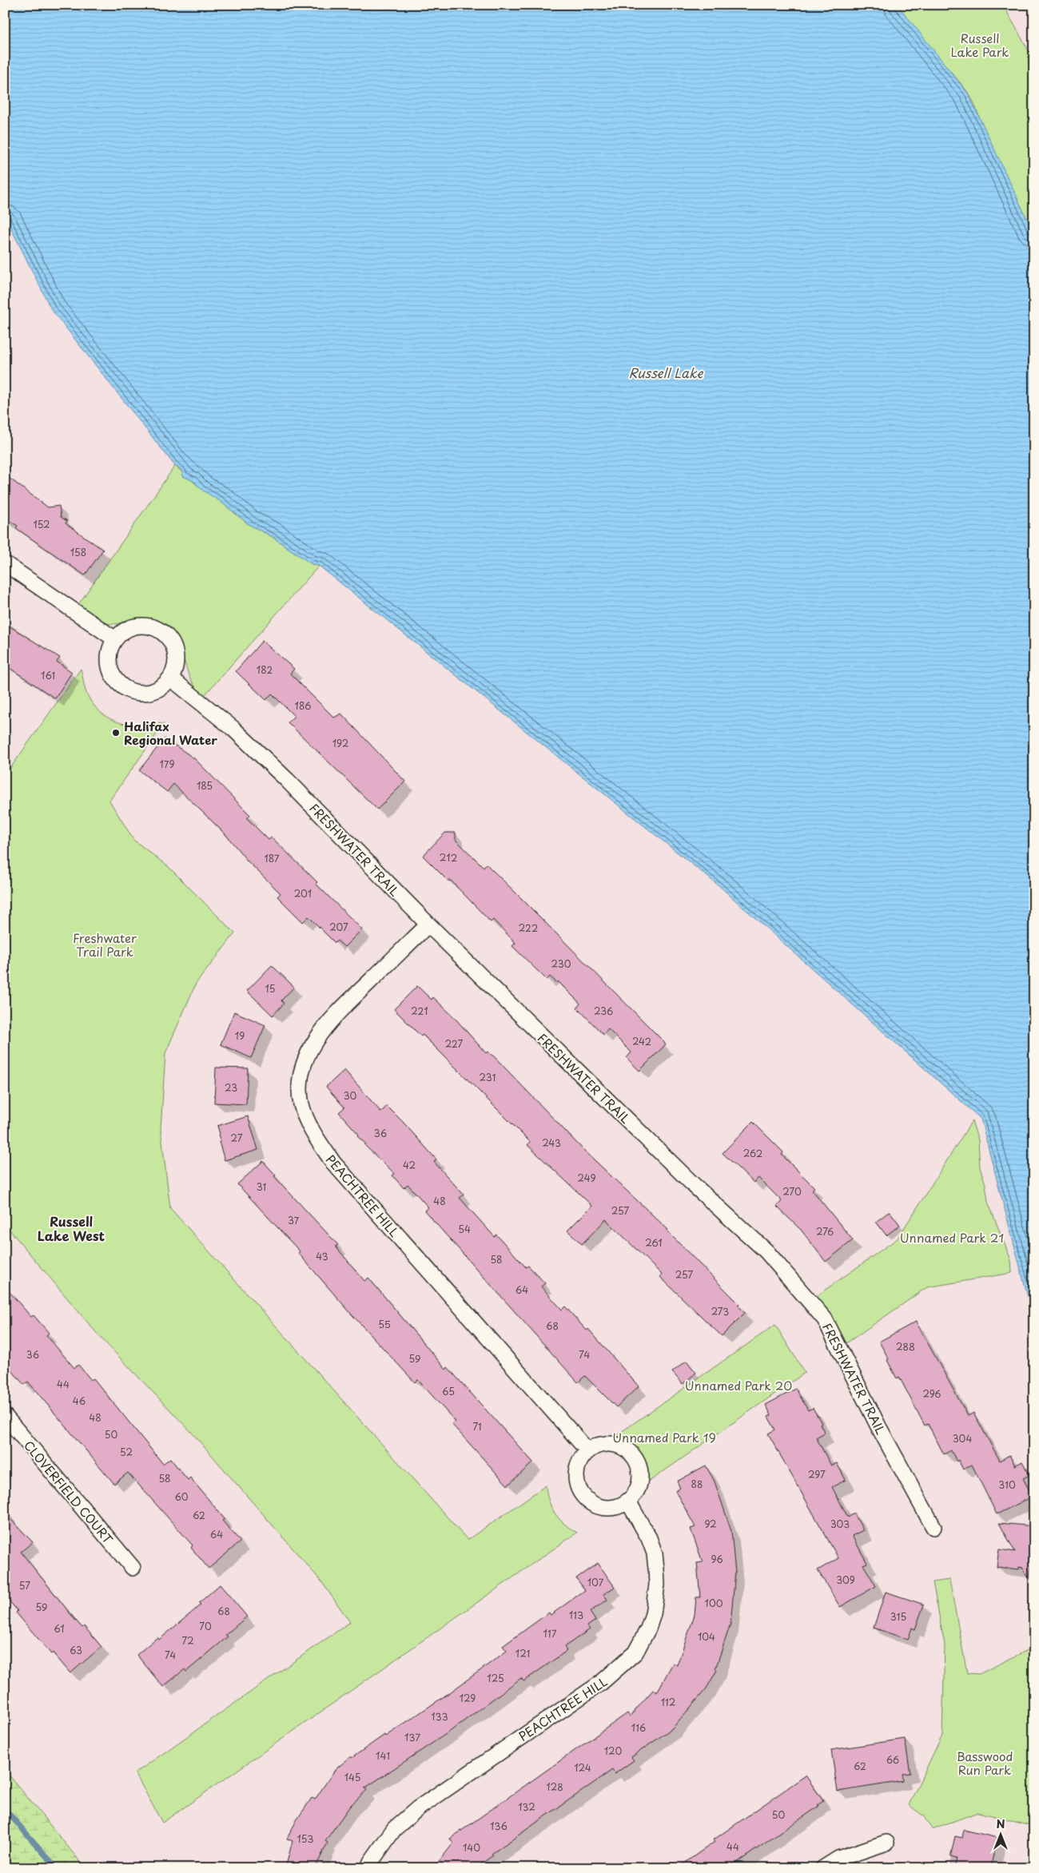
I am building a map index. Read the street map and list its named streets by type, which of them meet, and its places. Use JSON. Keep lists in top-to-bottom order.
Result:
{
  "streets": {
    "street": ["FRESHWATER TRAIL", "PEACHTREE HILL", "CLOVERFIELD COURT"]
  },
  "crossings": [
    ["FRESHWATER TRAIL", "PEACHTREE HILL"]
  ],
  "districts": ["Russell Lake West"],
  "water": ["Russell Lake"],
  "parks": [
    "Russell Lake Park",
    "Freshwater Trail Park",
    "Unnamed Park 21",
    "Unnamed Park 20",
    "Unnamed Park 19",
    "Basswood Run Park"
  ],
  "places": ["Halifax Regional Water"],
  "house_numbers": [
    "152",
    "158",
    "182",
    "161",
    "186",
    "192",
    "179",
    "185",
    "212",
    "187",
    "201",
    "207",
    "222",
    "230",
    "15",
    "221",
    "236",
    "19",
    "242",
    "227",
    "231",
    "23",
    "30",
    "36",
    "27",
    "243",
    "262",
    "42",
    "249",
    "31",
    "270",
    "48",
    "257",
    "37",
    "54",
    "276",
    "261",
    "43",
    "58",
    "257",
    "64",
    "273",
    "55",
    "68",
    "288",
    "36",
    "74",
    "59",
    "44",
    "65",
    "296",
    "46",
    "48",
    "71",
    "50",
    "304",
    "52",
    "297",
    "58",
    "88",
    "310",
    "60",
    "62",
    "92",
    "303",
    "64",
    "96",
    "309",
    "107",
    "57",
    "100",
    "59",
    "68",
    "113",
    "315",
    "70",
    "61",
    "117",
    "104",
    "72",
    "63",
    "121",
    "74",
    "125",
    "129",
    "112",
    "133",
    "116",
    "137",
    "120",
    "141",
    "66",
    "62",
    "124",
    "145",
    "128",
    "132",
    "50",
    "136",
    "153",
    "44",
    "140"
  ],
  "north": "top"
}
